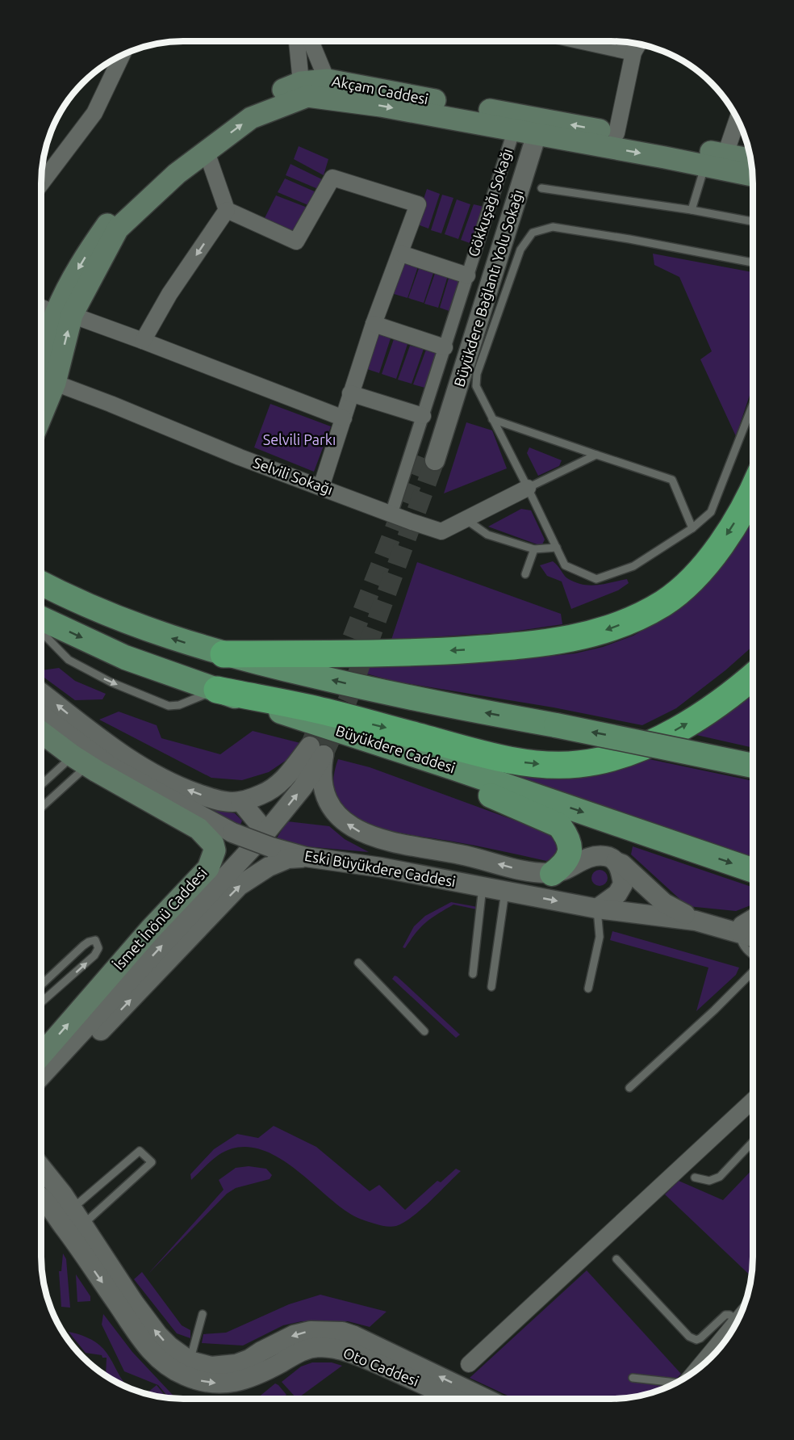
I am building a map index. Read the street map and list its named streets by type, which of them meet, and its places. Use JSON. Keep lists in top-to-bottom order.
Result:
{
  "streets": {
    "main road": ["Akçam Caddesi", "Büyükdere Caddesi", "İsmet İnönü Caddesi"],
    "street": [
      "Gökkuşağı Sokağı",
      "Selvili Sokağı",
      "Eski Büyükdere Caddesi",
      "Oto Caddesi"
    ]
  },
  "crossings": [
    ["Akçam Caddesi", "Gökkuşağı Sokağı"],
    ["Akçam Caddesi", "Selvili Sokağı"],
    ["Gökkuşağı Sokağı", "Selvili Sokağı"],
    ["Eski Büyükdere Caddesi", "İsmet İnönü Caddesi"]
  ],
  "one_way": ["İsmet İnönü Caddesi"],
  "parks": ["Selvili Parkı"]
}
